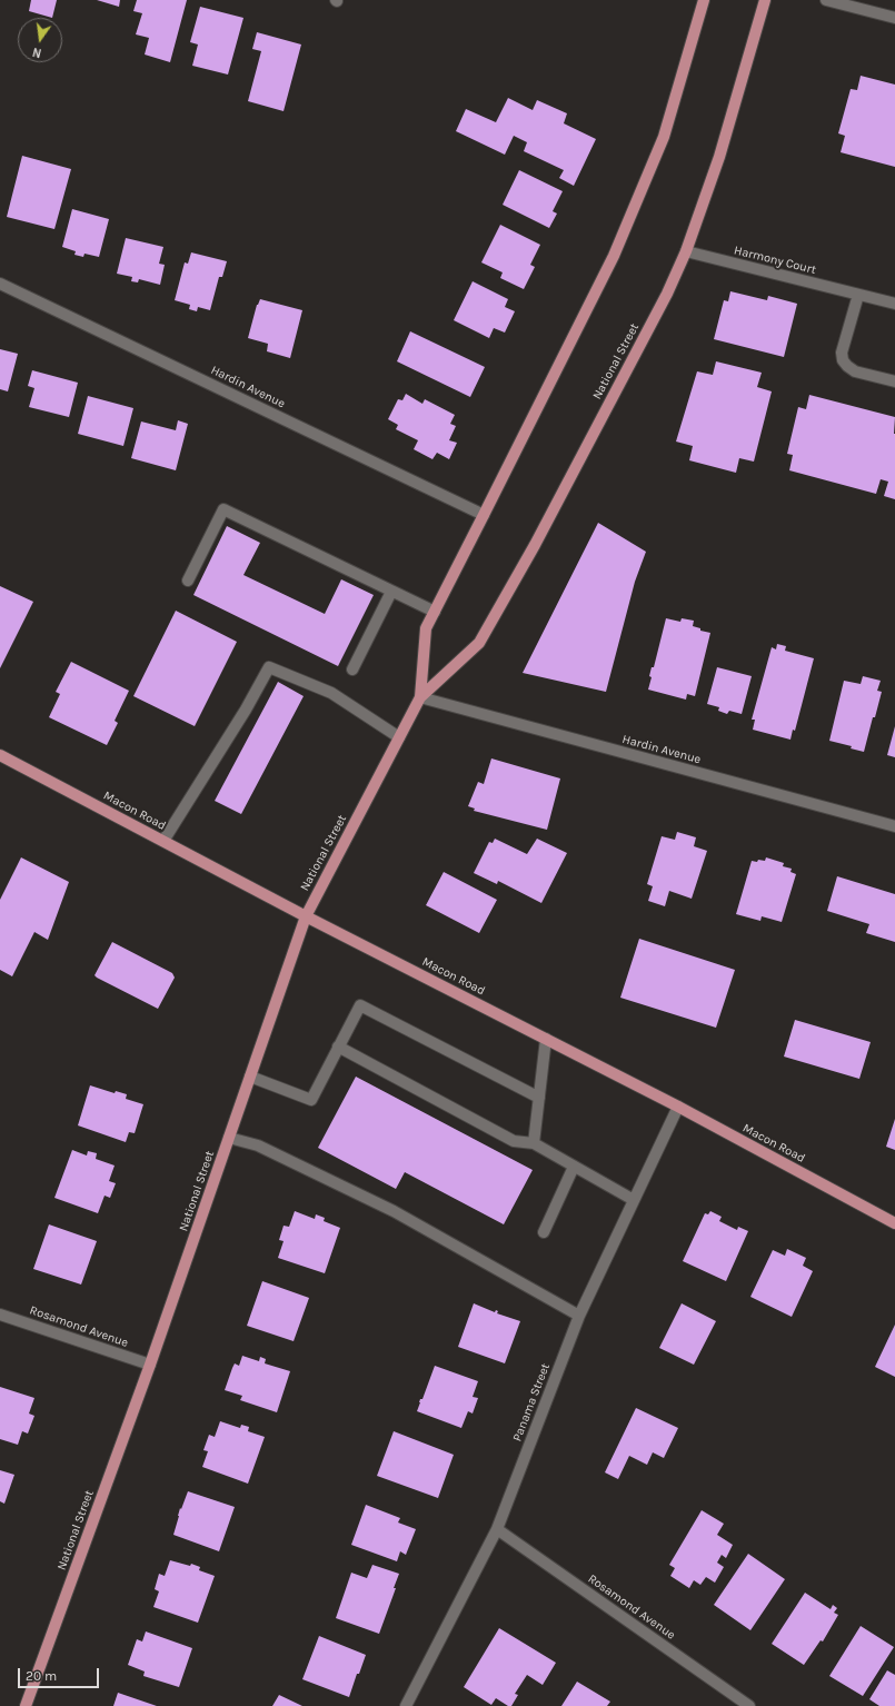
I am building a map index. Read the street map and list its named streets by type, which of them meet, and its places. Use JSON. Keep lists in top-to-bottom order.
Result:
{
  "streets": {
    "main road": ["National Street", "Macon Road"],
    "street": [
      "Harmony Court",
      "Hardin Avenue",
      "Rosamond Avenue",
      "Panama Street"
    ]
  },
  "crossings": [
    ["Harmony Court", "National Street"],
    ["National Street", "Hardin Avenue"],
    ["National Street", "Macon Road"],
    ["National Street", "Rosamond Avenue"],
    ["Macon Road", "Panama Street"],
    ["Rosamond Avenue", "Panama Street"]
  ],
  "scale_bar": "20 m",
  "north": "bottom"
}
